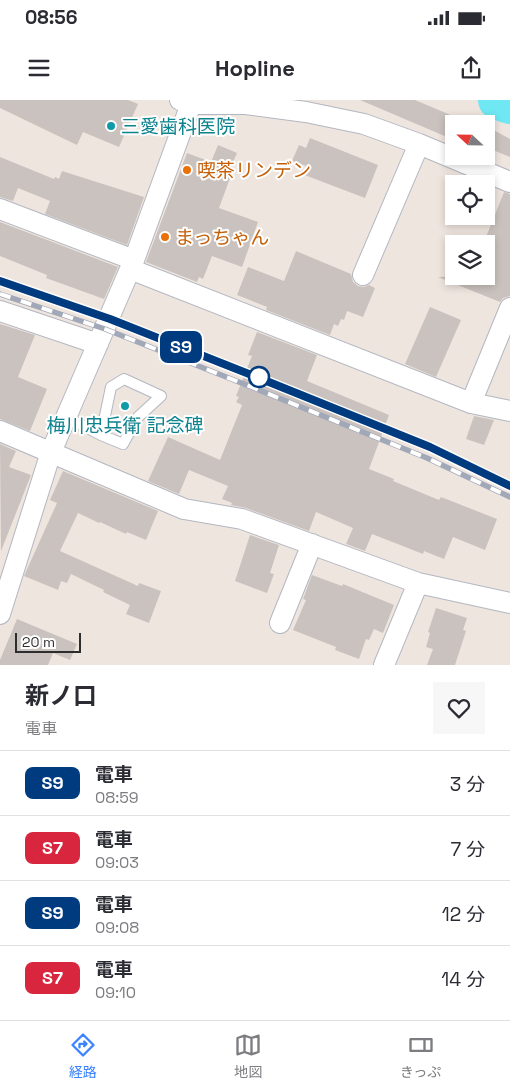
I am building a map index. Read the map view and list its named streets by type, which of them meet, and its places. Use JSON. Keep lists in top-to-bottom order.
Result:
{
  "places": [
    "三愛歯科医院",
    "喫茶リンデン",
    "まっちゃん",
    "梅川忠兵衛 記念碑"
  ],
  "scale_bar": "20 m",
  "north": "left",
  "page": {
    "status": "08:56",
    "header": "Hopline",
    "on_map": "S9",
    "scale": "20 m",
    "heading": ["新ノ口", "電車"],
    "list": [
      {
        "mark": "S9",
        "name": "電車",
        "note": "08:59",
        "value": "3 分"
      },
      {
        "mark": "S7",
        "name": "電車",
        "note": "09:03",
        "value": "7 分"
      },
      {
        "mark": "S9",
        "name": "電車",
        "note": "09:08",
        "value": "12 分"
      },
      {
        "mark": "S7",
        "name": "電車",
        "note": "09:10",
        "value": "14 分"
      }
    ],
    "tabs": ["経路", "地図", "きっぷ"]
  }
}
